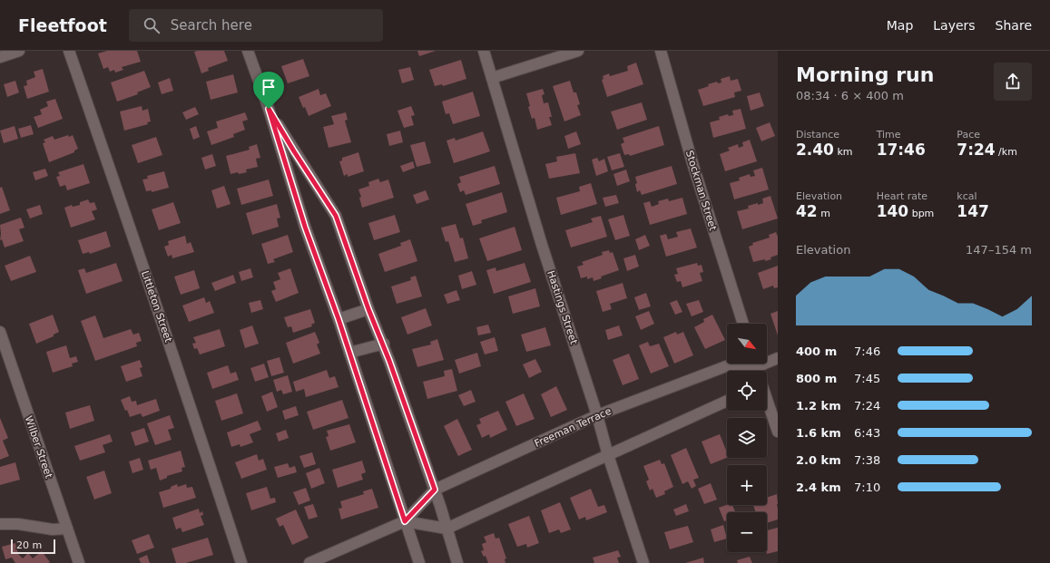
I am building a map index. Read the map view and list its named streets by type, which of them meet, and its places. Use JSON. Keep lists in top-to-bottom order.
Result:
{
  "streets": {
    "street": [
      "Stockman Street",
      "Littleton Street",
      "Hastings Street",
      "Freeman Terrace",
      "Wilber Street"
    ]
  },
  "crossings": [
    ["Hastings Street", "Freeman Terrace"]
  ],
  "scale_bar": "20 m",
  "north": "bottom right",
  "page": {
    "header": "Fleetfoot",
    "search": "Search here",
    "nav": ["Map", "Layers", "Share"],
    "heading": ["Morning run", "08:34 · 6 × 400 m"],
    "stats": [
      ["Distance", "2.40 km"],
      ["Time", "17:46"],
      ["Pace", "7:24 /km"],
      ["Elevation", "42 m"],
      ["Heart rate", "140 bpm"],
      ["kcal", "147"]
    ],
    "chart": ["Elevation", "147–154 m"],
    "map_buttons": ["+", "−"],
    "list": [
      {
        "name": "400 m",
        "note": "7:46"
      },
      {
        "name": "800 m",
        "note": "7:45"
      },
      {
        "name": "1.2 km",
        "note": "7:24"
      },
      {
        "name": "1.6 km",
        "note": "6:43"
      },
      {
        "name": "2.0 km",
        "note": "7:38"
      },
      {
        "name": "2.4 km",
        "note": "7:10"
      }
    ],
    "scale": "20 m"
  }
}
